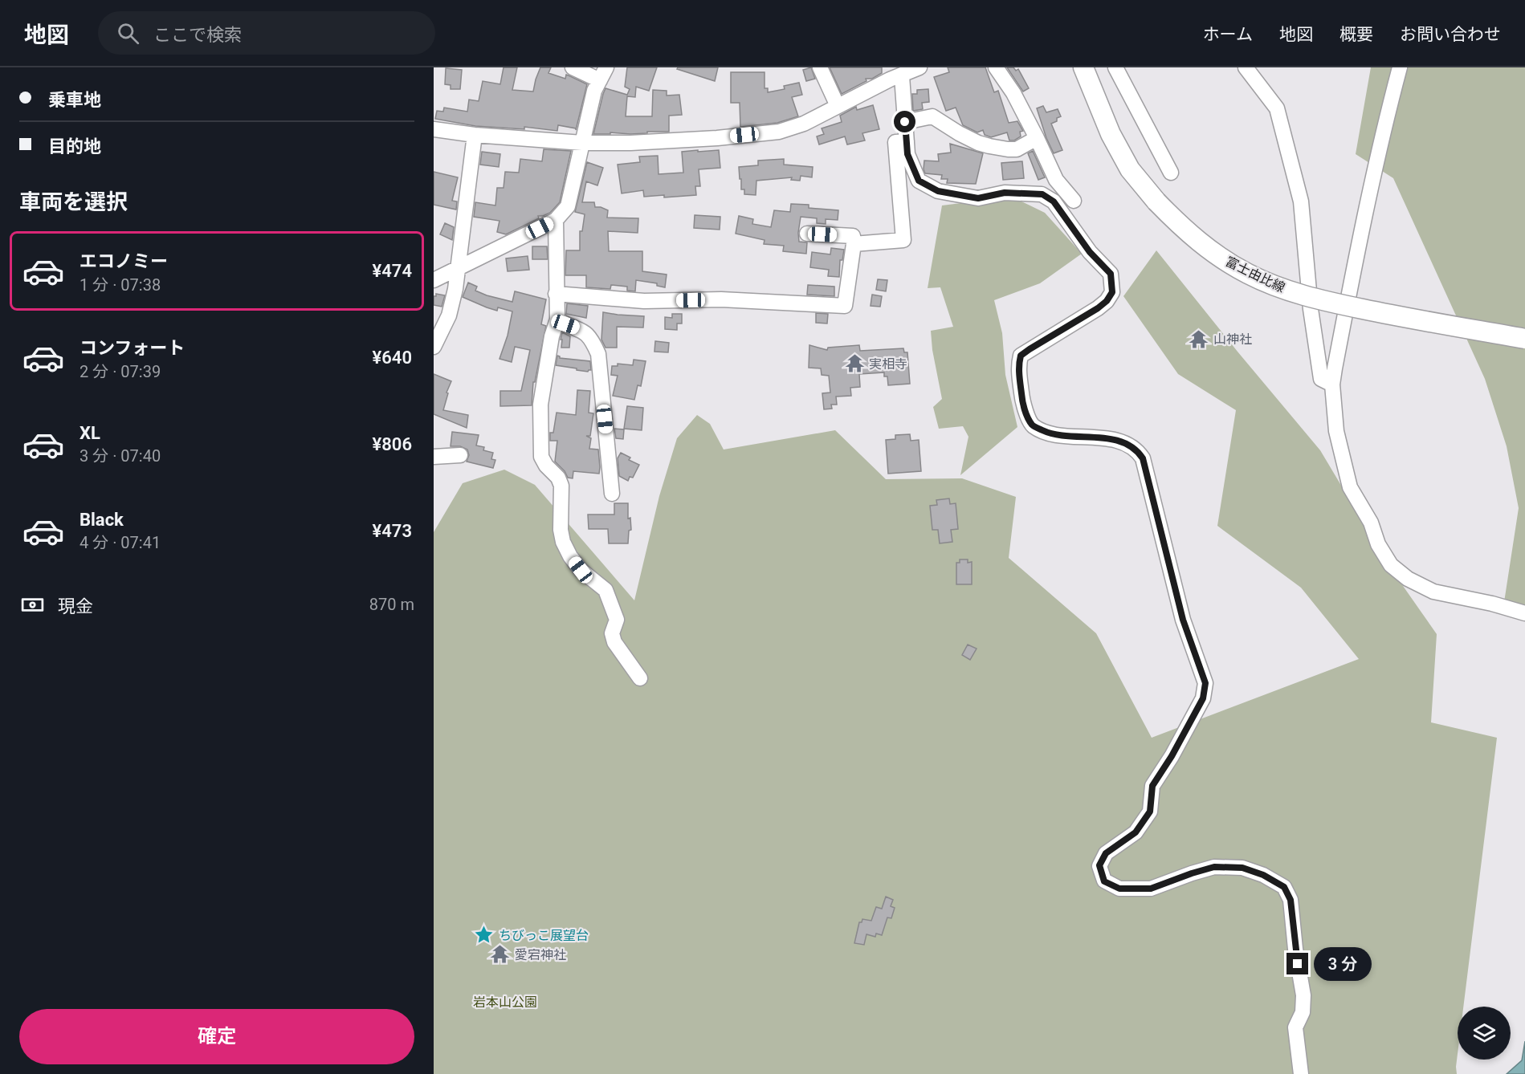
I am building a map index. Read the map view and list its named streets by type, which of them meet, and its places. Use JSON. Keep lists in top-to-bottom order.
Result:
{
  "streets": {
    "main road": ["富士由比線"]
  },
  "parks": ["岩本山公園"],
  "places": {
    "temple": ["山神社", "実相寺", "愛宕神社"],
    "place": ["ちびっこ展望台"]
  },
  "page": {
    "header": "地図",
    "search": "ここで検索",
    "nav": [
      "ホーム",
      "地図",
      "概要",
      "お問い合わせ"
    ],
    "banner": ["乗車地", "目的地"],
    "heading": "車両を選択",
    "list": [
      {
        "name": "エコノミー",
        "note": "1 分 · 07:38",
        "value": "¥474"
      },
      {
        "name": "コンフォート",
        "note": "2 分 · 07:39",
        "value": "¥640"
      },
      {
        "name": "XL",
        "note": "3 分 · 07:40",
        "value": "¥806"
      },
      {
        "name": "Black",
        "note": "4 分 · 07:41",
        "value": "¥473"
      }
    ],
    "pay": ["現金", "870 m"],
    "bubble": "3 分",
    "buttons": "確定"
  }
}
